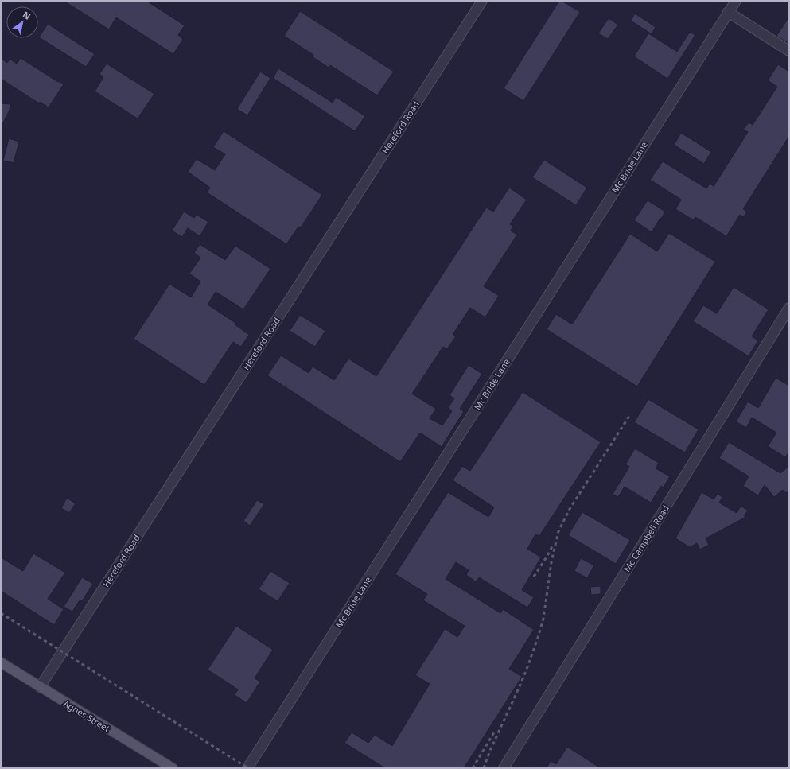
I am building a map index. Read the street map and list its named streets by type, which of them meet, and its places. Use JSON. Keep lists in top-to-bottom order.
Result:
{
  "streets": {
    "main road": ["Agnes Street"],
    "street": ["Hereford Road", "Mc Bride Lane", "Mc Campbell Road"]
  },
  "crossings": [
    ["Hereford Road", "Agnes Street"]
  ],
  "north": "top right"
}
